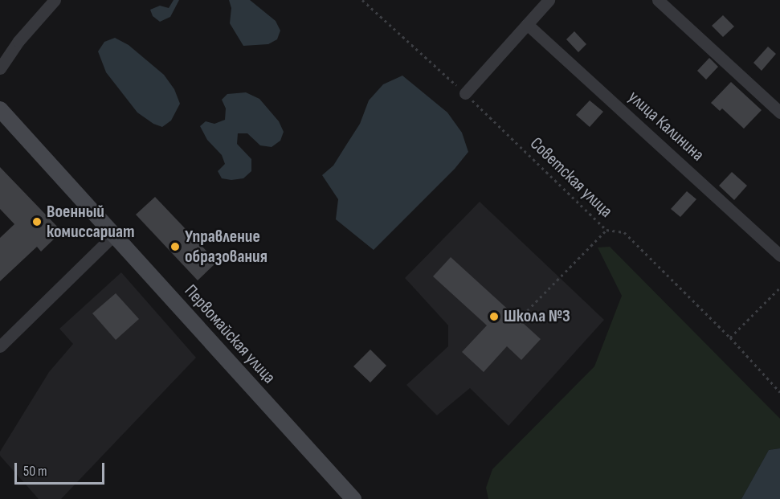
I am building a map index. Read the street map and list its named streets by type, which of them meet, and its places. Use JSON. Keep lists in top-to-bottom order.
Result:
{
  "streets": {
    "street": ["улица Калинина", "Первомайская улица"],
    "path": ["Советская улица"]
  },
  "places": ["Военный комиссариат", "Управление образования", "Школа №3"],
  "scale_bar": "50 m"
}
